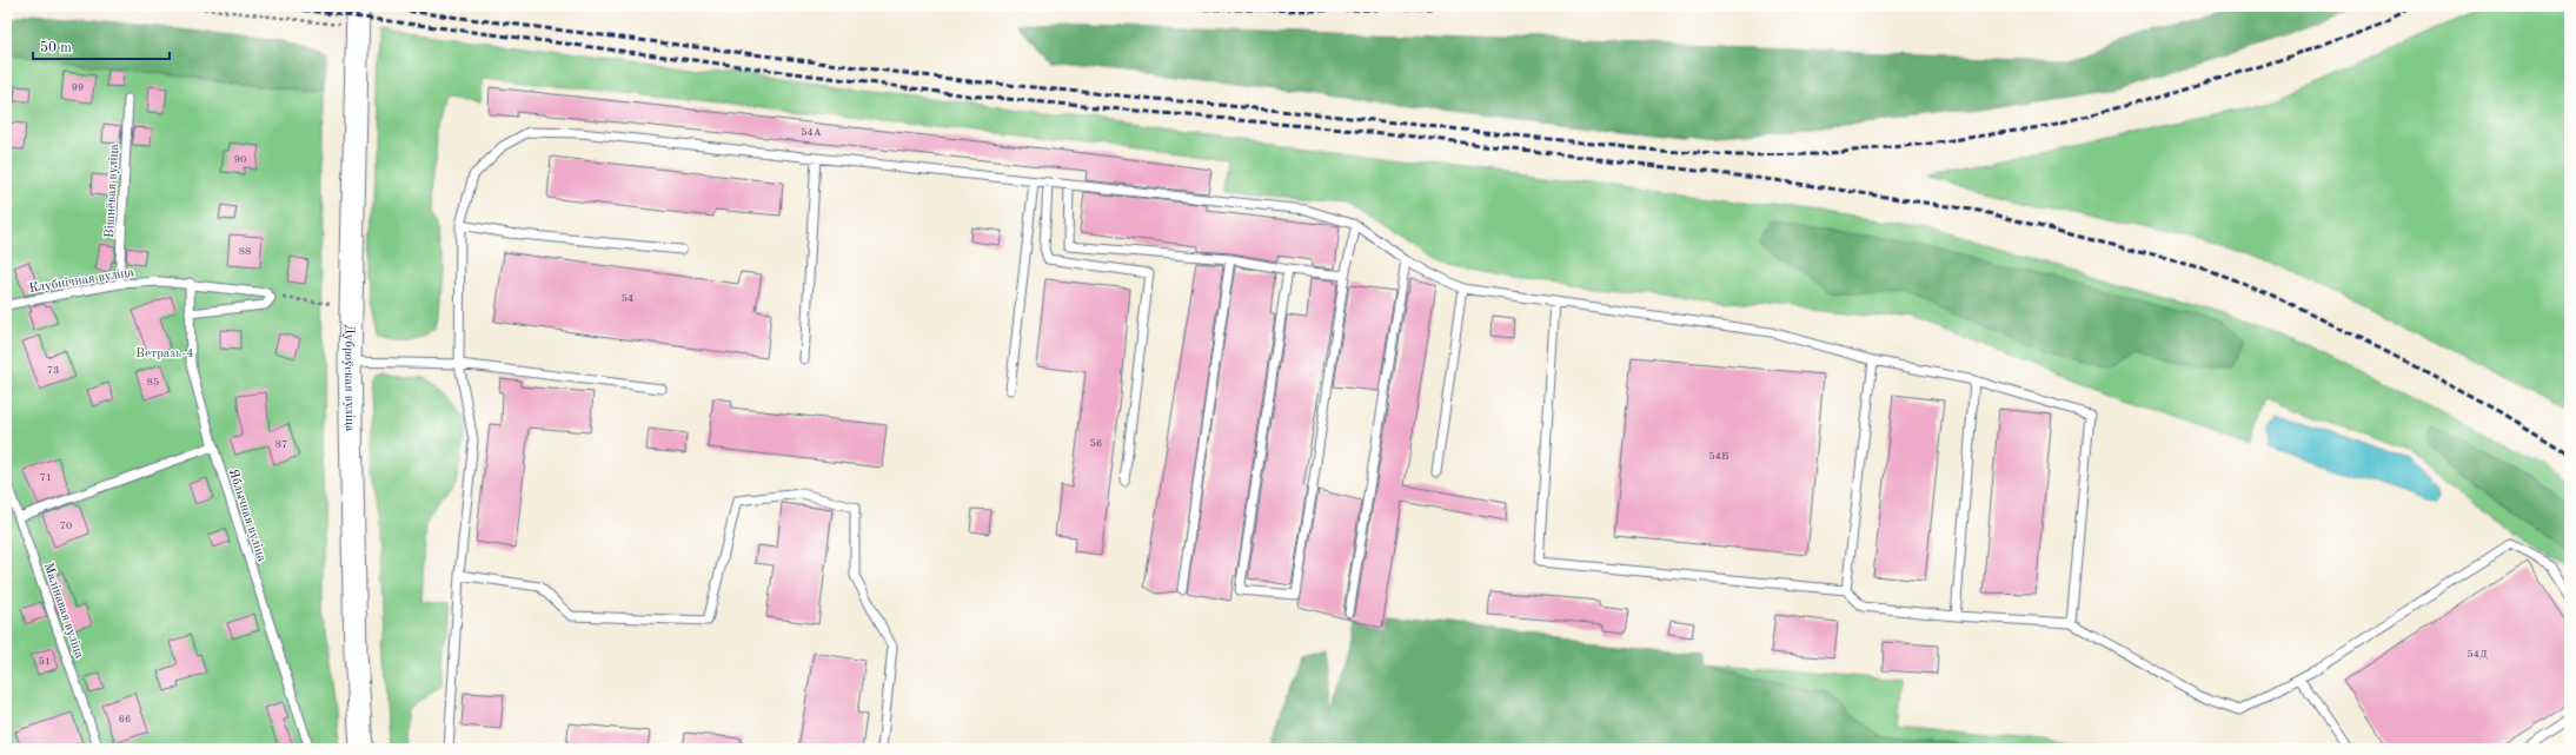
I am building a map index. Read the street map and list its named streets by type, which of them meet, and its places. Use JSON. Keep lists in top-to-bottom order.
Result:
{
  "streets": {
    "main road": ["Дуброўская вуліца"],
    "lane": [
      "Вішнёвая вуліца",
      "Клубнічная вуліца",
      "Яблычная вуліца",
      "Малінавая вуліца"
    ]
  },
  "crossings": [
    ["Вішнёвая вуліца", "Клубнічная вуліца"],
    ["Клубнічная вуліца", "Яблычная вуліца"]
  ],
  "parks": ["Ветразь-4"],
  "house_numbers": [
    "99",
    "54А",
    "90",
    "88",
    "54",
    "73",
    "85",
    "56",
    "87",
    "54Б",
    "71",
    "70",
    "54Д",
    "51",
    "66"
  ],
  "scale_bar": "50 m"
}
